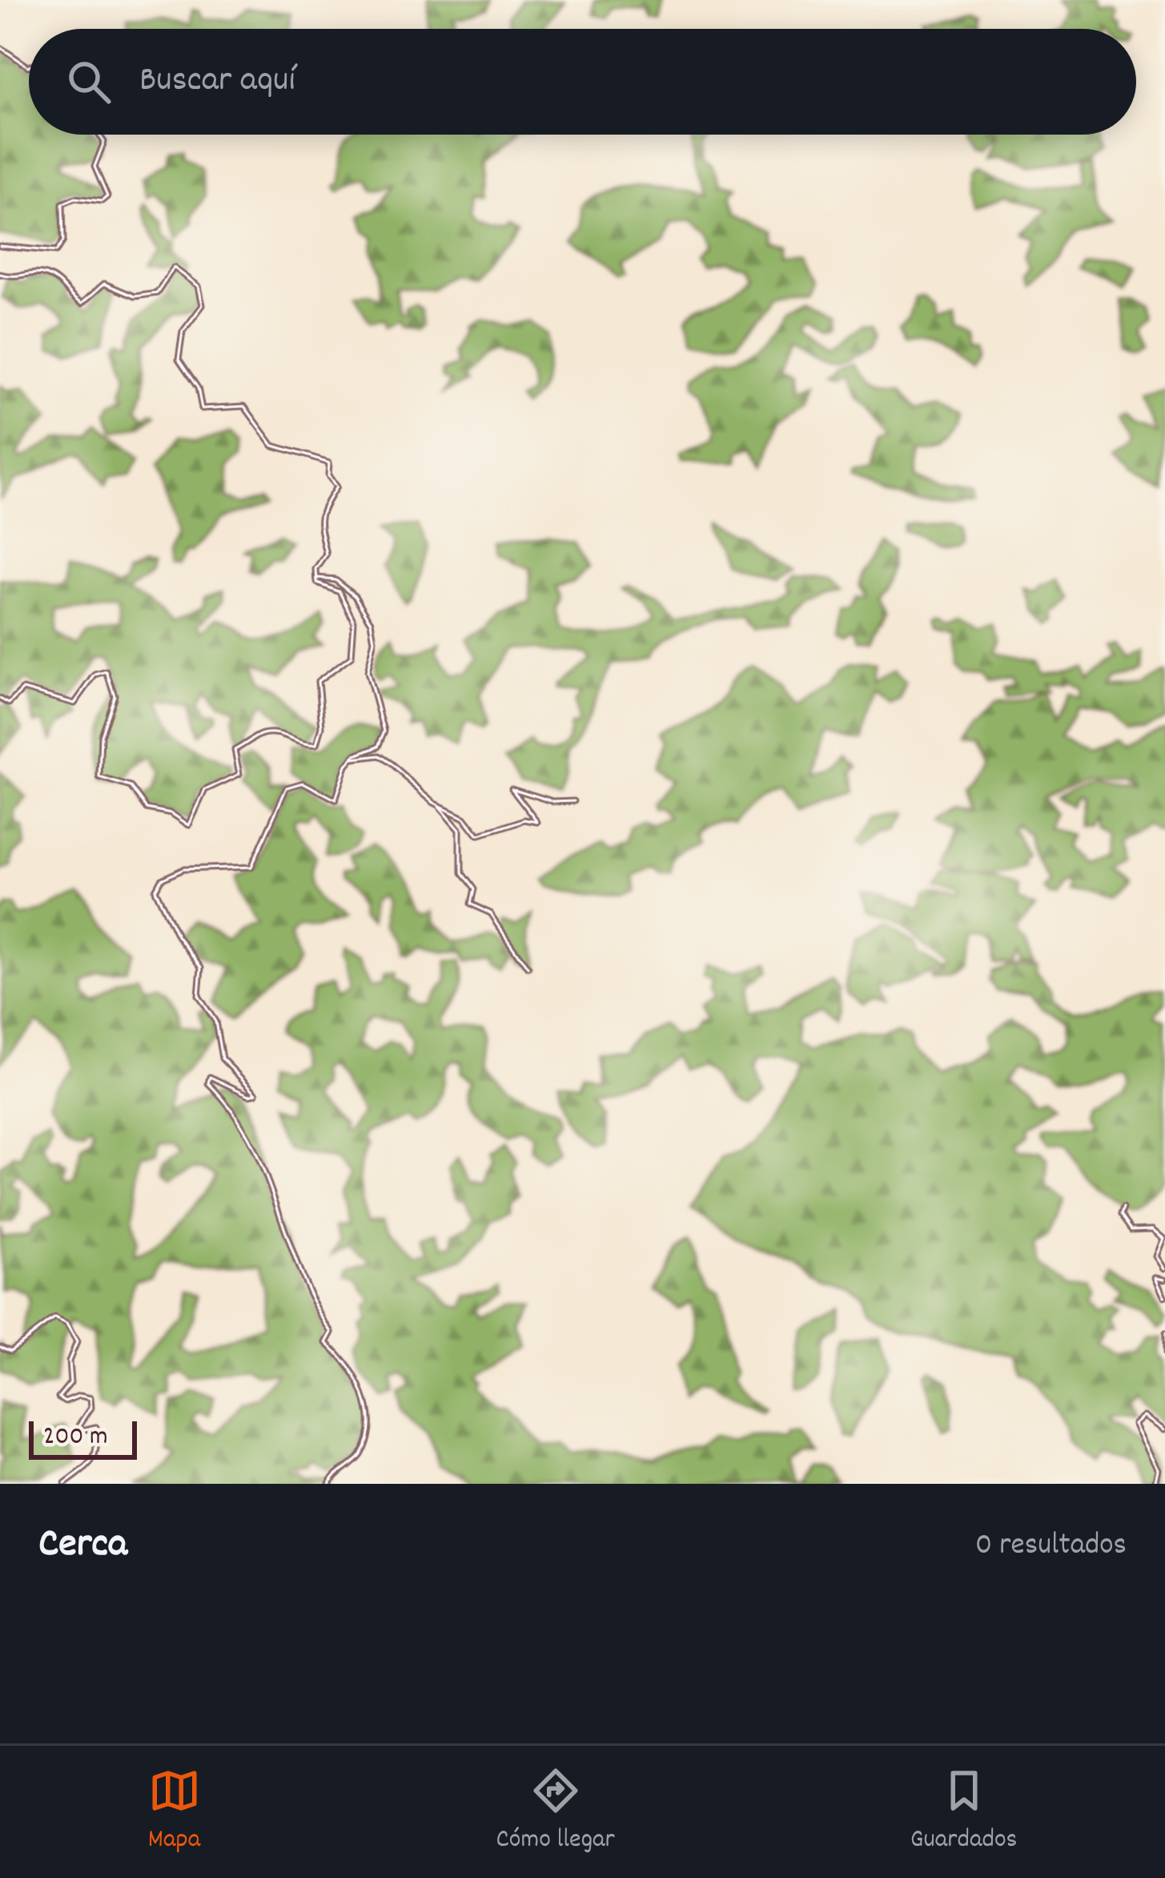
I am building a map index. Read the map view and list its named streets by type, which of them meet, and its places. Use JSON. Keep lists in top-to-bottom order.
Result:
{
  "scale_bar": "200 m",
  "page": {
    "search": "Buscar aquí",
    "scale": "200 m",
    "heading": ["Cerca", "0 resultados"],
    "nav": ["Mapa", "Cómo llegar", "Guardados"]
  }
}
